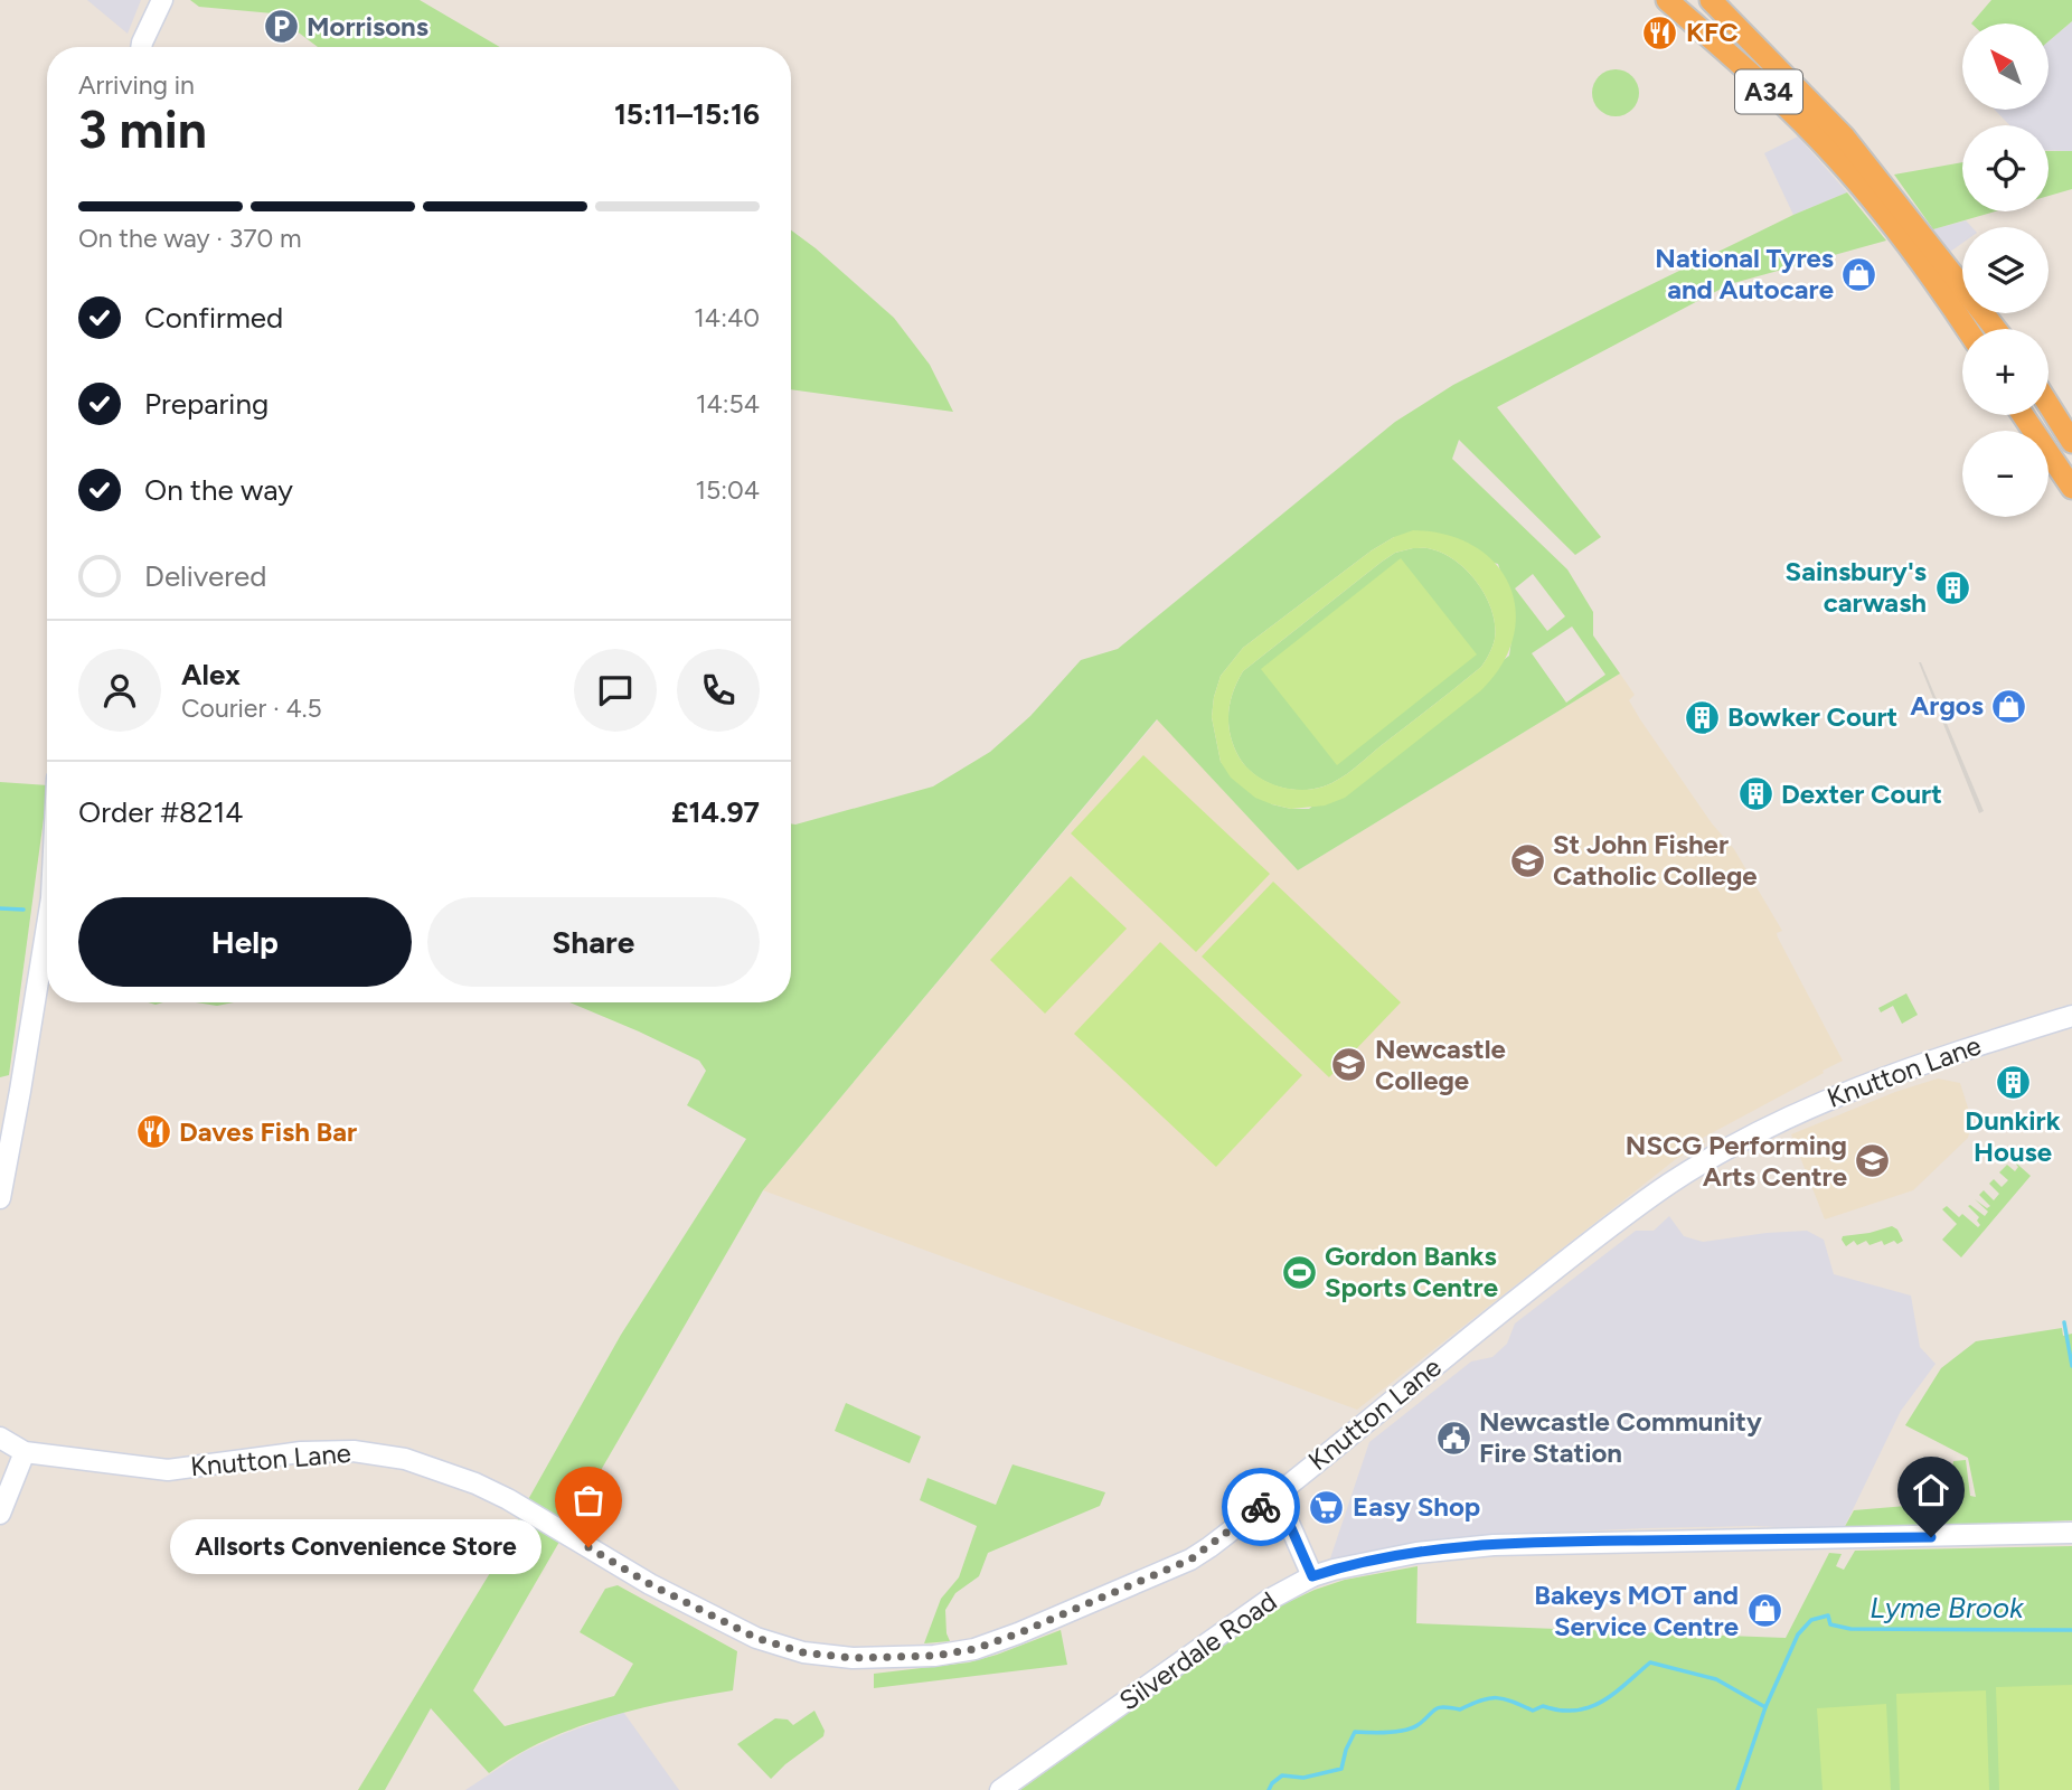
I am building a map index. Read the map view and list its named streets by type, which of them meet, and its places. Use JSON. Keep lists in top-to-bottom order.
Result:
{
  "streets": {
    "highway": ["A34"],
    "main road": ["Knutton Lane", "Silverdale Road"]
  },
  "water": ["Lyme Brook"],
  "places": {
    "parking": ["Morrisons"],
    "restaurant": ["KFC", "Daves Fish Bar"],
    "shop": ["National Tyres and Autocare", "Argos", "Bakeys MOT and Service Centre"],
    "building": [
      "Sainsbury's carwash",
      "Bowker Court",
      "Dexter Court",
      "Dunkirk House"
    ],
    "school or university": ["St John Fisher Catholic College", "Newcastle College", "NSCG Performing Arts Centre"],
    "sports": ["Gordon Banks Sports Centre"],
    "public building": ["Newcastle Community Fire Station"],
    "supermarket": ["Easy Shop"],
    "other": ["Allsorts Convenience Store"]
  },
  "north": "top left",
  "page": {
    "map_buttons": ["+", "−"],
    "heading": ["3 min", "Arriving in", "15:11–15:16"],
    "panel": [
      "Alex",
      "Courier · 4.5",
      "Order #8214",
      "£14.97"
    ],
    "bar": "On the way · 370 m",
    "list": [
      ["Confirmed", "14:40"],
      ["Preparing", "14:54"],
      ["On the way", "15:04"],
      "Delivered"
    ],
    "buttons": ["Help", "Share"],
    "bubble": "Allsorts Convenience Store"
  }
}
